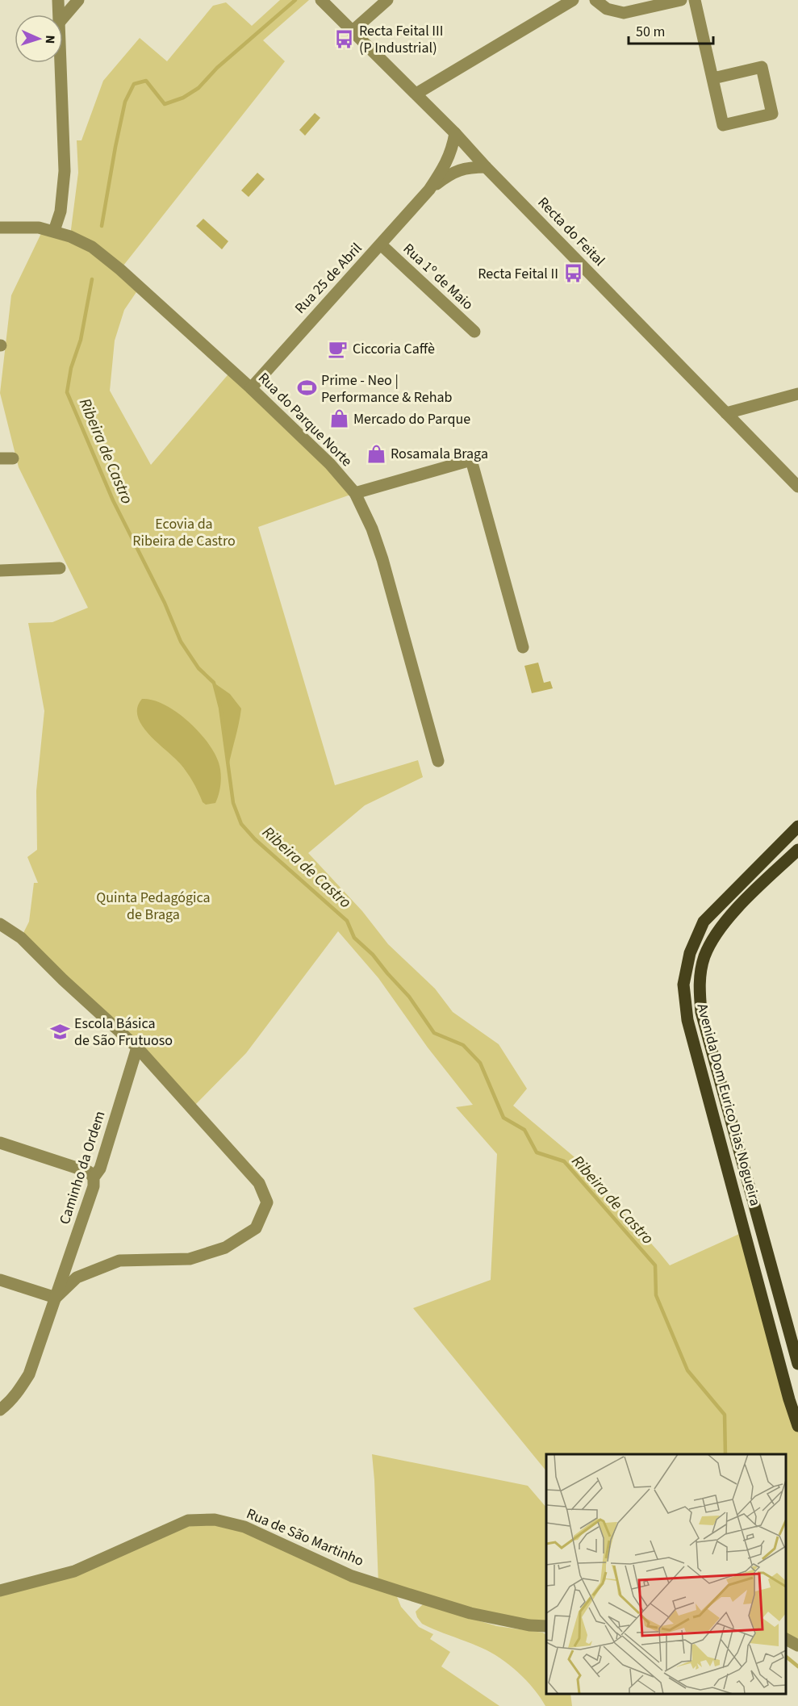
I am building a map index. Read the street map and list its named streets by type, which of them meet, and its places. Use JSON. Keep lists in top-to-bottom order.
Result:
{
  "streets": {
    "main road": ["Avenida Dom Eurico Dias Nogueira"],
    "street": [
      "Recta do Feital",
      "Rua 1º de Maio",
      "Rua 25 de Abril",
      "Rua do Parque Norte",
      "Caminho da Ordem",
      "Rua de São Martinho"
    ]
  },
  "crossings": [
    ["Recta do Feital", "Rua 25 de Abril"],
    ["Rua 1º de Maio", "Rua 25 de Abril"],
    ["Rua 25 de Abril", "Rua do Parque Norte"]
  ],
  "water": ["Ribeira de Castro"],
  "parks": ["Ecovia da Ribeira de Castro", "Quinta Pedagógica de Braga"],
  "places": {
    "bus stop": ["Recta Feital III (P Industrial)", "Recta Feital II"],
    "cafe": ["Ciccoria Caffè"],
    "sports": ["Prime - Neo | Performance & Rehab"],
    "shop": ["Mercado do Parque", "Rosamala Braga"],
    "school or university": ["Escola Básica de São Frutuoso"]
  },
  "scale_bar": "50 m",
  "north": "right"
}
